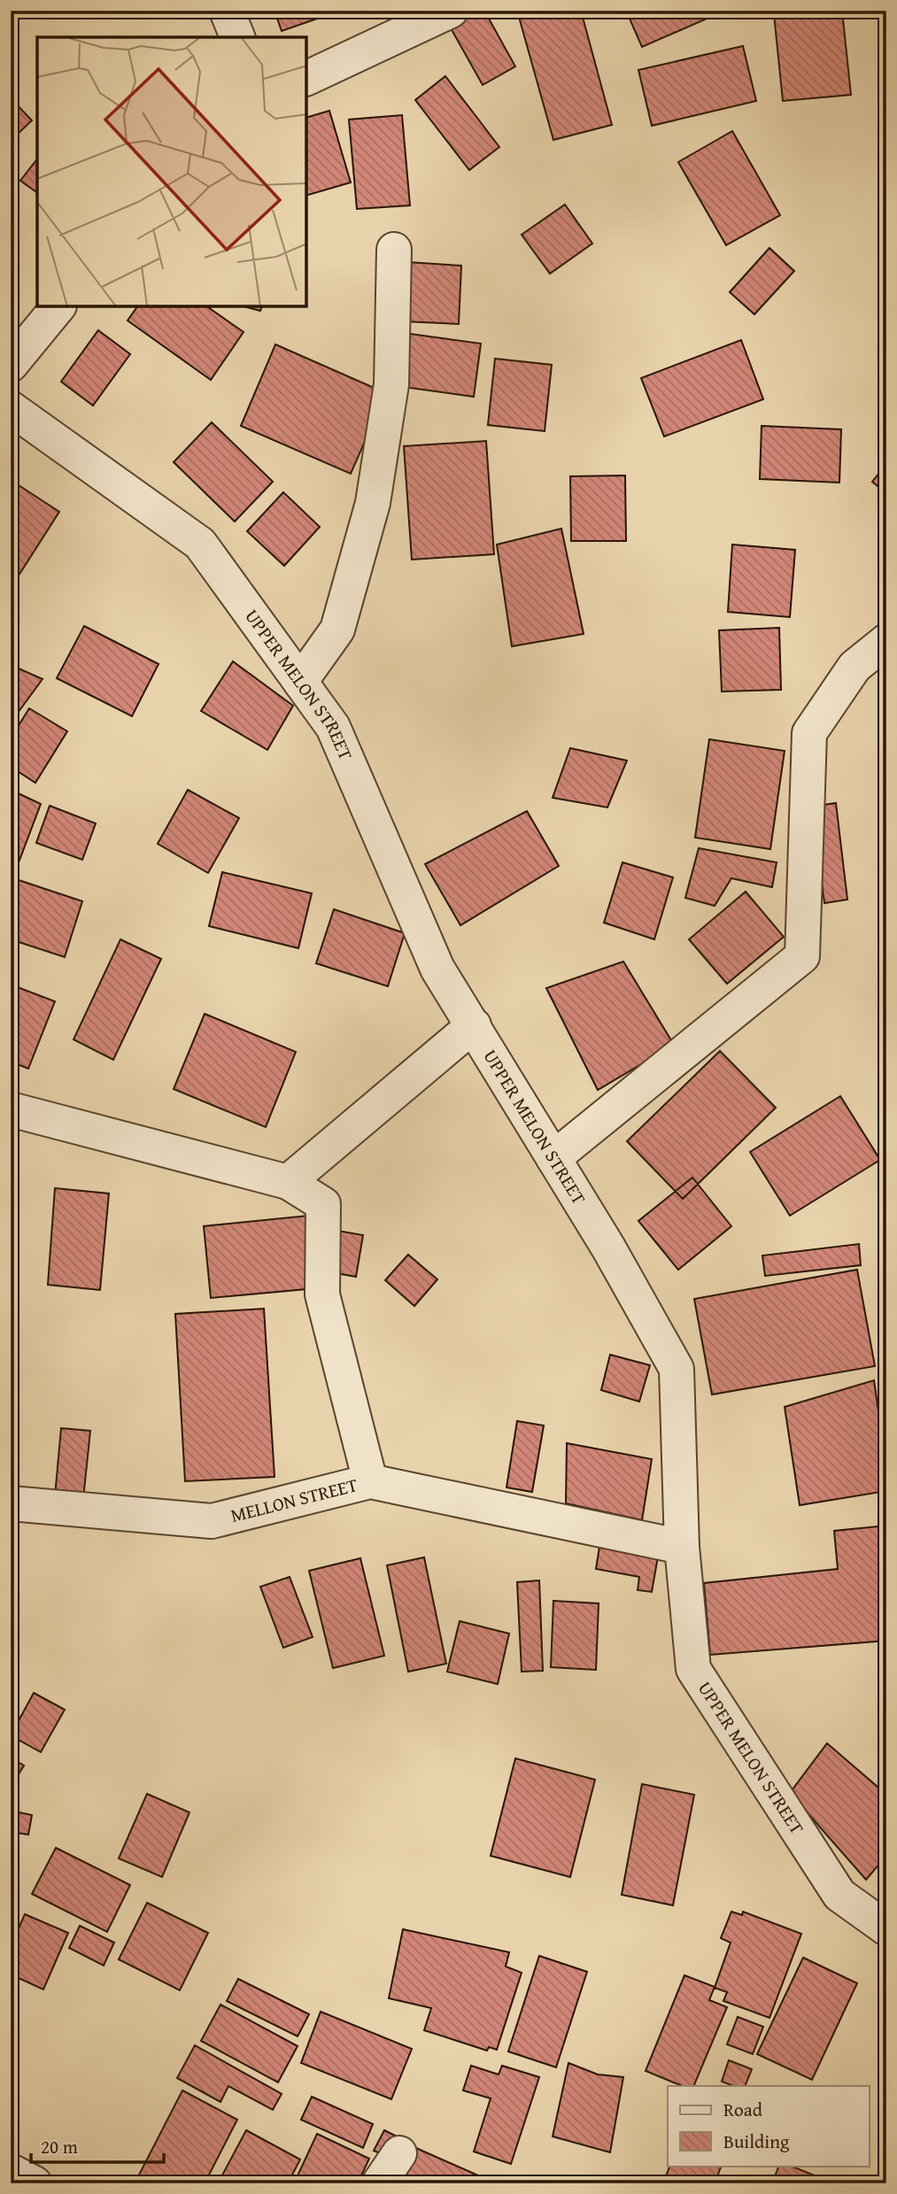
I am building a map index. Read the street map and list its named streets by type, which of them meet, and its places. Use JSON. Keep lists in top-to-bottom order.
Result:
{
  "streets": {
    "street": ["UPPER MELON STREET", "MELLON STREET"]
  },
  "crossings": [
    ["UPPER MELON STREET", "MELLON STREET"]
  ],
  "legend": ["Road", "Building"],
  "scale_bar": "20 m"
}
